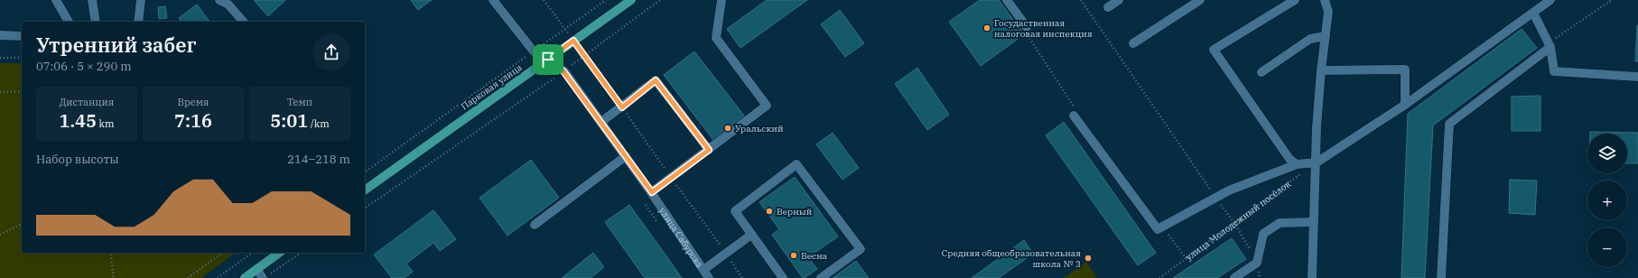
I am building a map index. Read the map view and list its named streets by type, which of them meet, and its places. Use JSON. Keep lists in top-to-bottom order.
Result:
{
  "streets": {
    "main road": ["Парковая улица"],
    "street": ["улица Сабурова"],
    "path": ["улица Молодежный посёлок"]
  },
  "crossings": [
    ["Парковая улица", "улица Сабурова"]
  ],
  "places": [
    "Госудаственная налоговая инспекция",
    "Уральский",
    "Верный",
    "Весна",
    "Средняя общеобразовательная школа № 3"
  ],
  "page": {
    "heading": ["Утренний забег", "07:06 · 5 × 290 m"],
    "stats": [
      ["Дистанция", "1.45 km"],
      ["Время", "7:16"],
      ["Темп", "5:01 /km"]
    ],
    "map_buttons": ["+", "−"],
    "chart": ["Набор высоты", "214–218 m"]
  }
}
